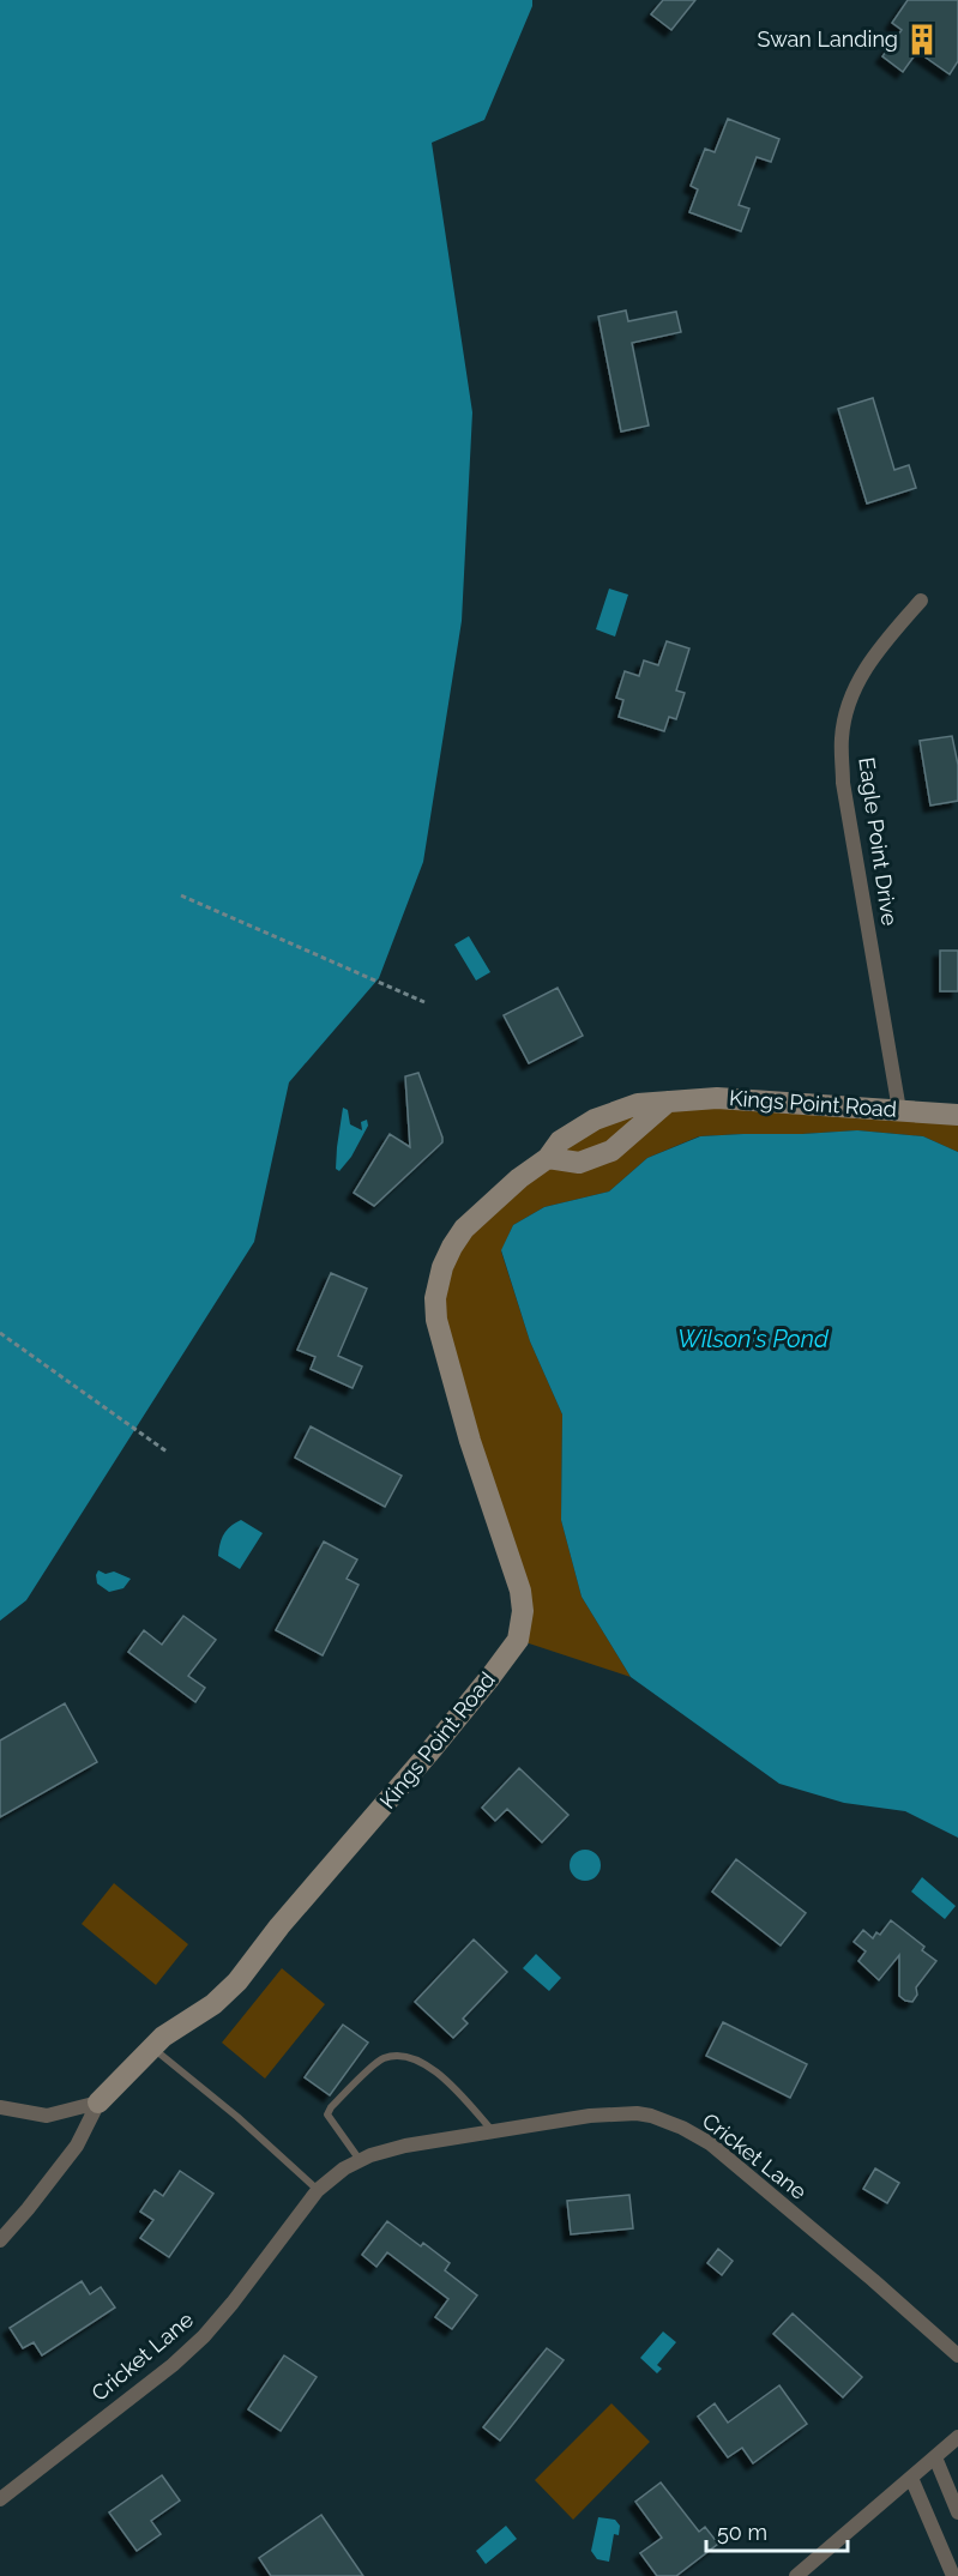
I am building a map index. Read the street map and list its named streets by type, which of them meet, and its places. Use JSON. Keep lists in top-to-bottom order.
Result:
{
  "streets": {
    "street": ["Eagle Point Drive", "Kings Point Road", "Cricket Lane"]
  },
  "crossings": [
    ["Eagle Point Drive", "Kings Point Road"]
  ],
  "water": ["Wilson's Pond"],
  "places": {
    "building": ["Swan Landing"]
  },
  "scale_bar": "50 m"
}
